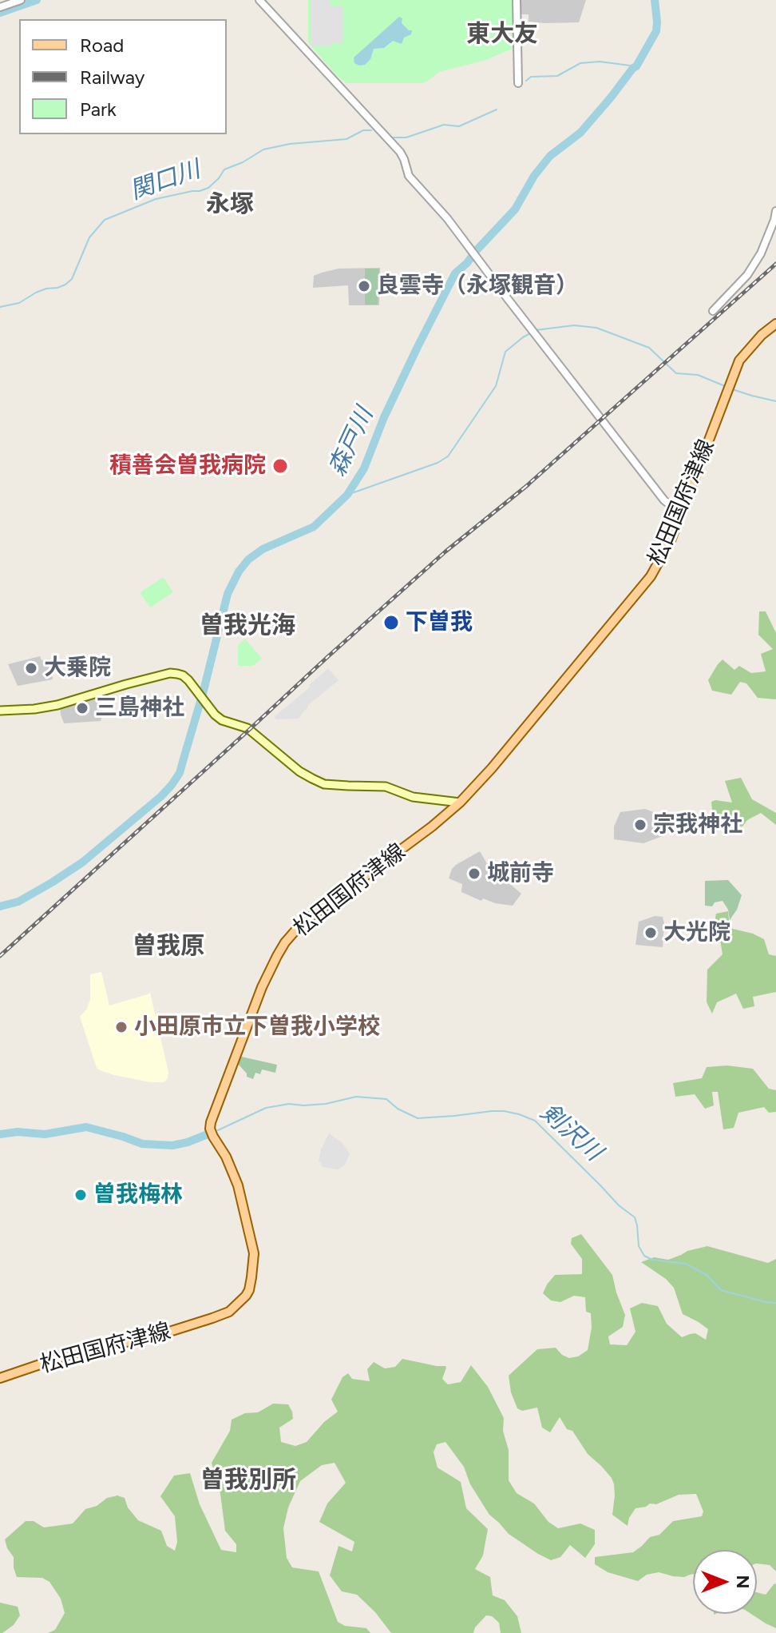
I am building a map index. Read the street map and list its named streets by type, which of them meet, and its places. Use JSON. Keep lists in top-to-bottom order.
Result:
{
  "streets": {
    "main road": ["松田国府津線"]
  },
  "districts": [
    "東大友",
    "永塚",
    "曽我光海",
    "曽我原",
    "曽我別所"
  ],
  "water": ["関口川", "森戸川", "剣沢川"],
  "places": [
    "良雲寺（永塚観音）",
    "積善会曽我病院",
    "下曽我",
    "大乗院",
    "三島神社",
    "宗我神社",
    "城前寺",
    "大光院",
    "小田原市立下曽我小学校",
    "曽我梅林"
  ],
  "legend": ["Road", "Railway", "Park"],
  "north": "right"
}
